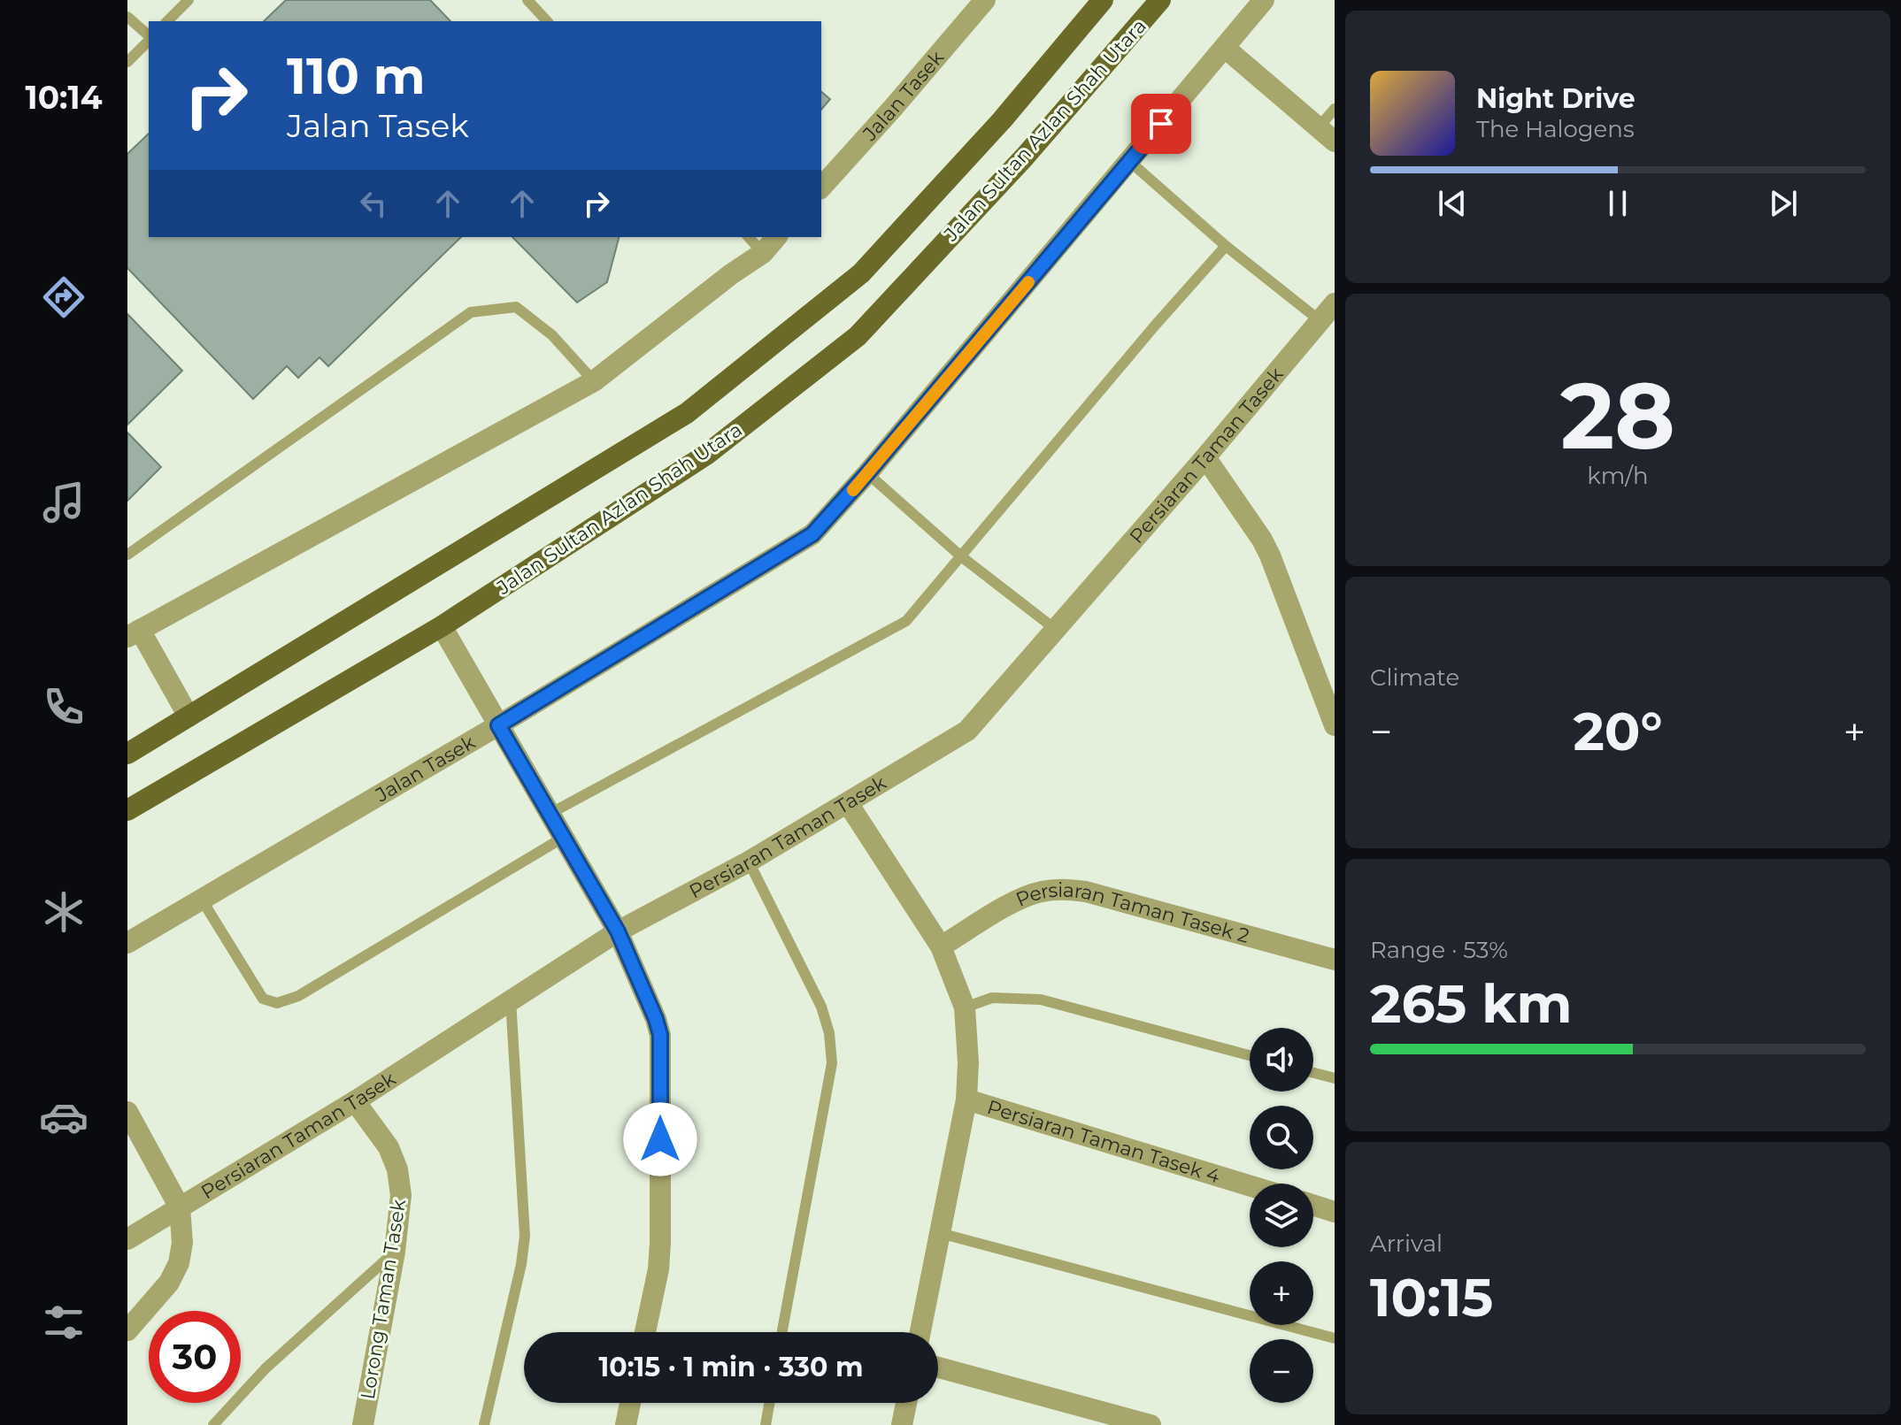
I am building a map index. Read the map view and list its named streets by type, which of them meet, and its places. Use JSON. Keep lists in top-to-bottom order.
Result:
{
  "streets": {
    "main road": ["Jalan Sultan Azlan Shah Utara"],
    "street": [
      "Jalan Tasek",
      "Persiaran Taman Tasek",
      "Persiaran Taman Tasek 2",
      "Persiaran Taman Tasek 4",
      "Lorong Taman Tasek"
    ]
  },
  "crossings": [
    ["Persiaran Taman Tasek", "Lorong Taman Tasek"]
  ],
  "page": {
    "tabs": "10:14",
    "turn": ["110 m", "Jalan Tasek"],
    "song": ["Night Drive", "The Halogens"],
    "tile": [
      ["28", "km/h"],
      "Climate",
      ["Range · 53%", "265 km"],
      ["Arrival", "10:15"]
    ],
    "heat": ["−", "20°", "+"],
    "map_buttons": ["+", "−"],
    "limit": "30",
    "trip": "10:15 · 1 min · 330 m"
  }
}
